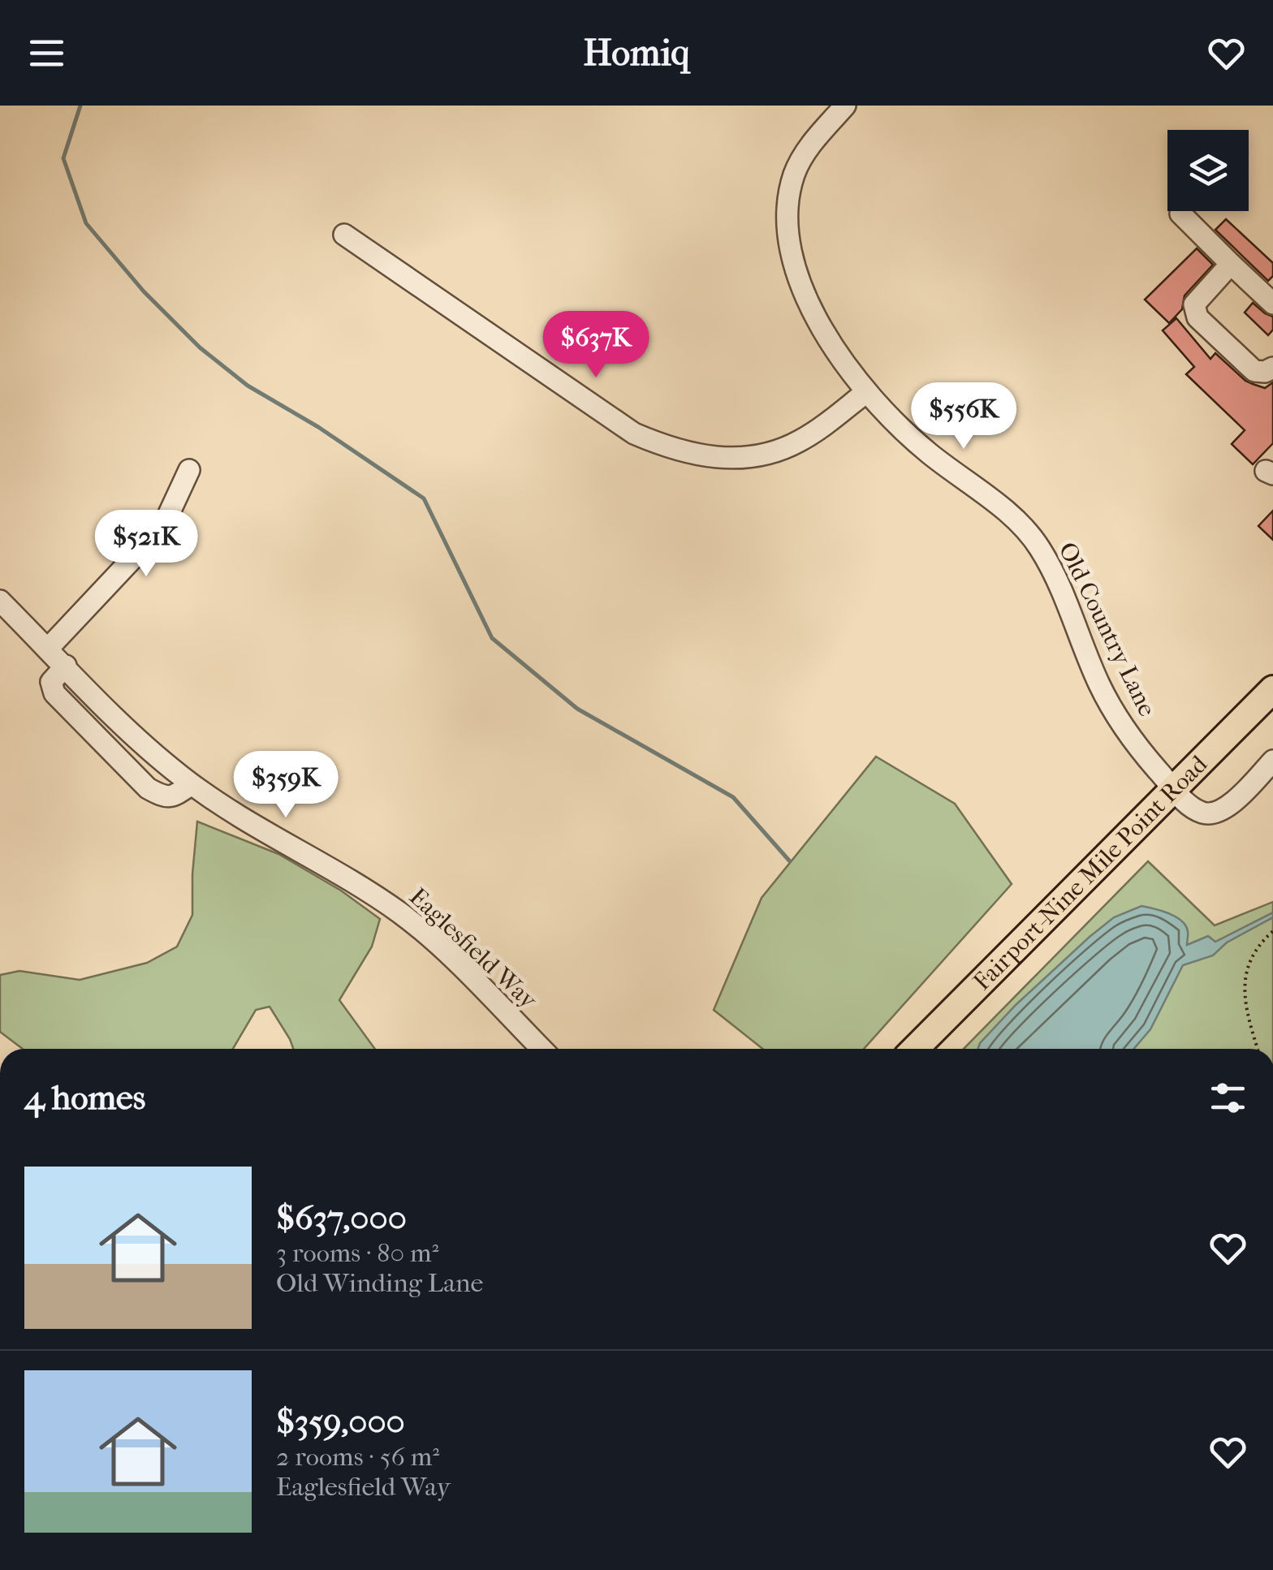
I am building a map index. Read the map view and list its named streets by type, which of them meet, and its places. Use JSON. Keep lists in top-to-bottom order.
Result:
{
  "streets": {
    "main road": ["Fairport-Nine Mile Point Road"],
    "street": ["Old Country Lane", "Eaglesfield Way"]
  },
  "crossings": [
    ["Old Country Lane", "Fairport-Nine Mile Point Road"]
  ],
  "page": {
    "header": "Homiq",
    "price": [
      "$637K",
      "$556K",
      "$521K",
      "$359K"
    ],
    "heading": "4 homes",
    "list": [
      {
        "name": "$637,000",
        "note": "3 rooms · 80 m² · Old Winding Lane"
      },
      {
        "name": "$359,000",
        "note": "2 rooms · 56 m² · Eaglesfield Way"
      }
    ]
  }
}
